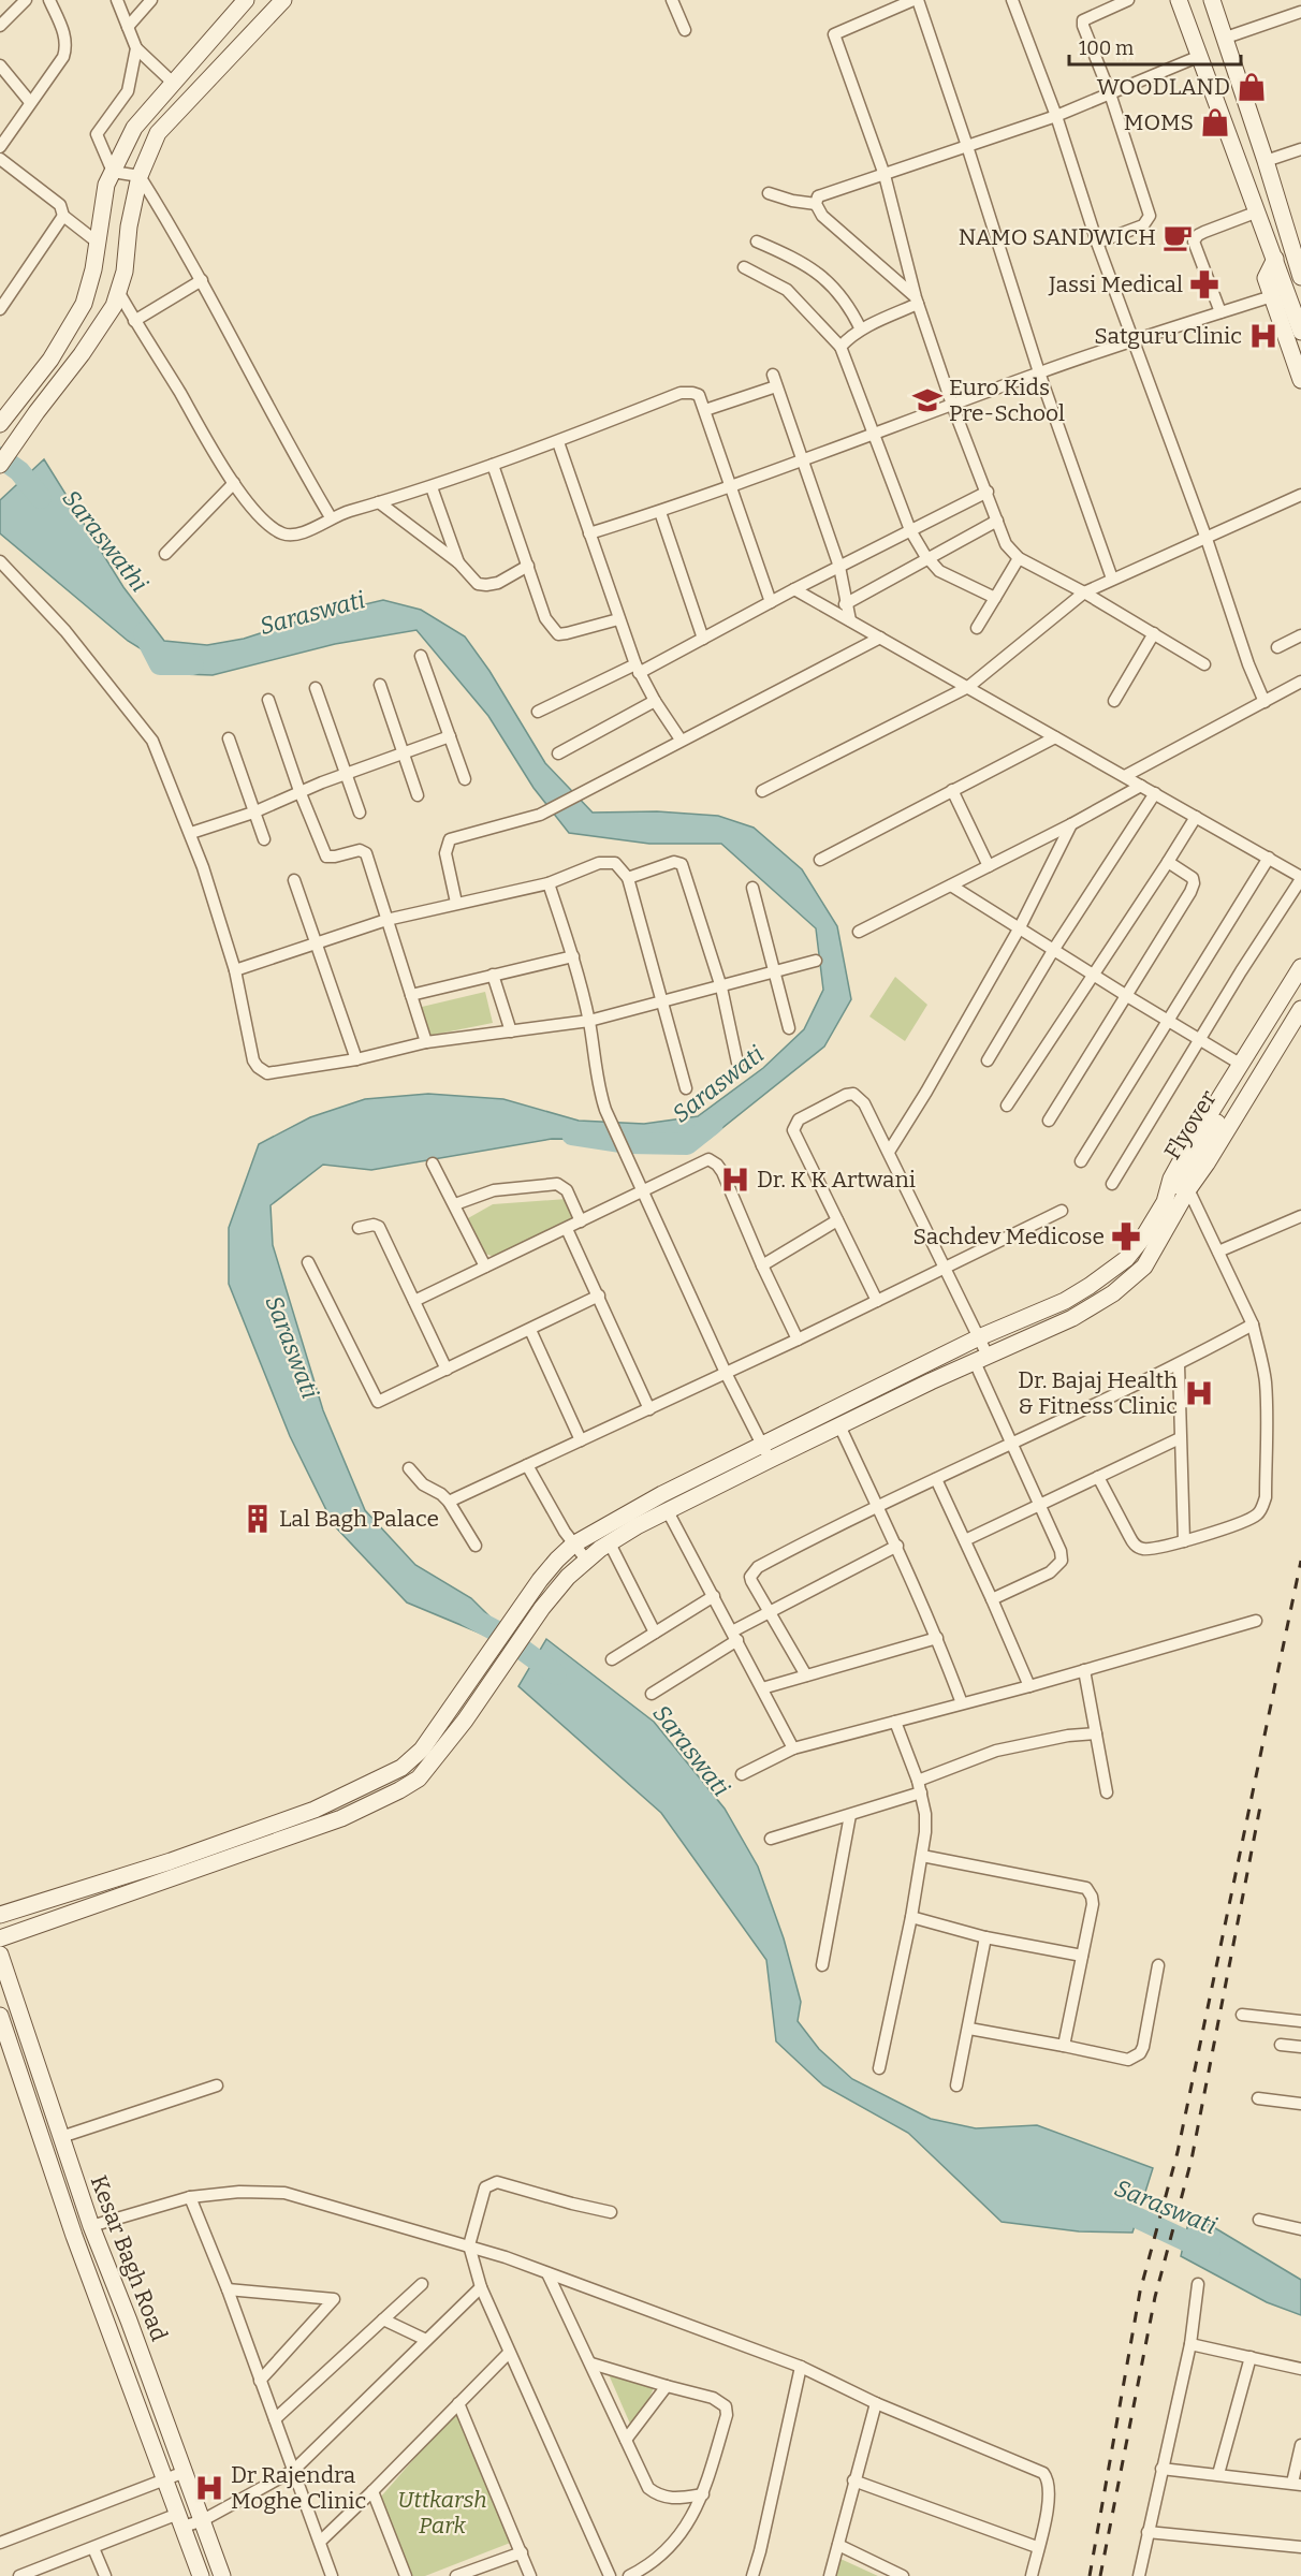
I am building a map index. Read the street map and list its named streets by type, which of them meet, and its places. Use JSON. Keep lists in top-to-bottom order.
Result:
{
  "streets": {
    "main road": ["Flyover", "Kesar Bagh Road"]
  },
  "water": ["Saraswathi", "Saraswati"],
  "parks": ["Uttkarsh Park"],
  "places": {
    "shop": ["WOODLAND", "MOMS"],
    "cafe": ["NAMO SANDWICH"],
    "pharmacy": ["Jassi Medical", "Sachdev Medicose"],
    "hospital": [
      "Satguru Clinic",
      "Dr. K K Artwani",
      "Dr. Bajaj Health & Fitness Clinic",
      "Dr Rajendra Moghe Clinic"
    ],
    "school or university": ["Euro Kids Pre-School"],
    "building": ["Lal Bagh Palace"]
  },
  "scale_bar": "100 m"
}
